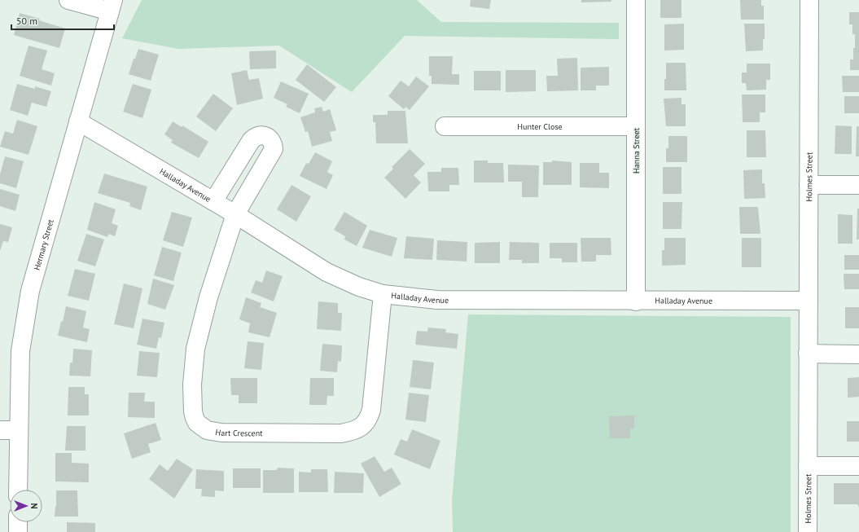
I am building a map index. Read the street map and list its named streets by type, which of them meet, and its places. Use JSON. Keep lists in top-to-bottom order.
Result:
{
  "streets": {
    "street": [
      "Hunter Close",
      "Hanna Street",
      "Holmes Street",
      "Halladay Avenue",
      "Hermary Street",
      "Hart Crescent"
    ]
  },
  "crossings": [
    ["Hunter Close", "Hanna Street"],
    ["Hanna Street", "Halladay Avenue"],
    ["Holmes Street", "Halladay Avenue"],
    ["Halladay Avenue", "Hermary Street"],
    ["Halladay Avenue", "Hart Crescent"]
  ],
  "scale_bar": "50 m",
  "north": "right"
}
